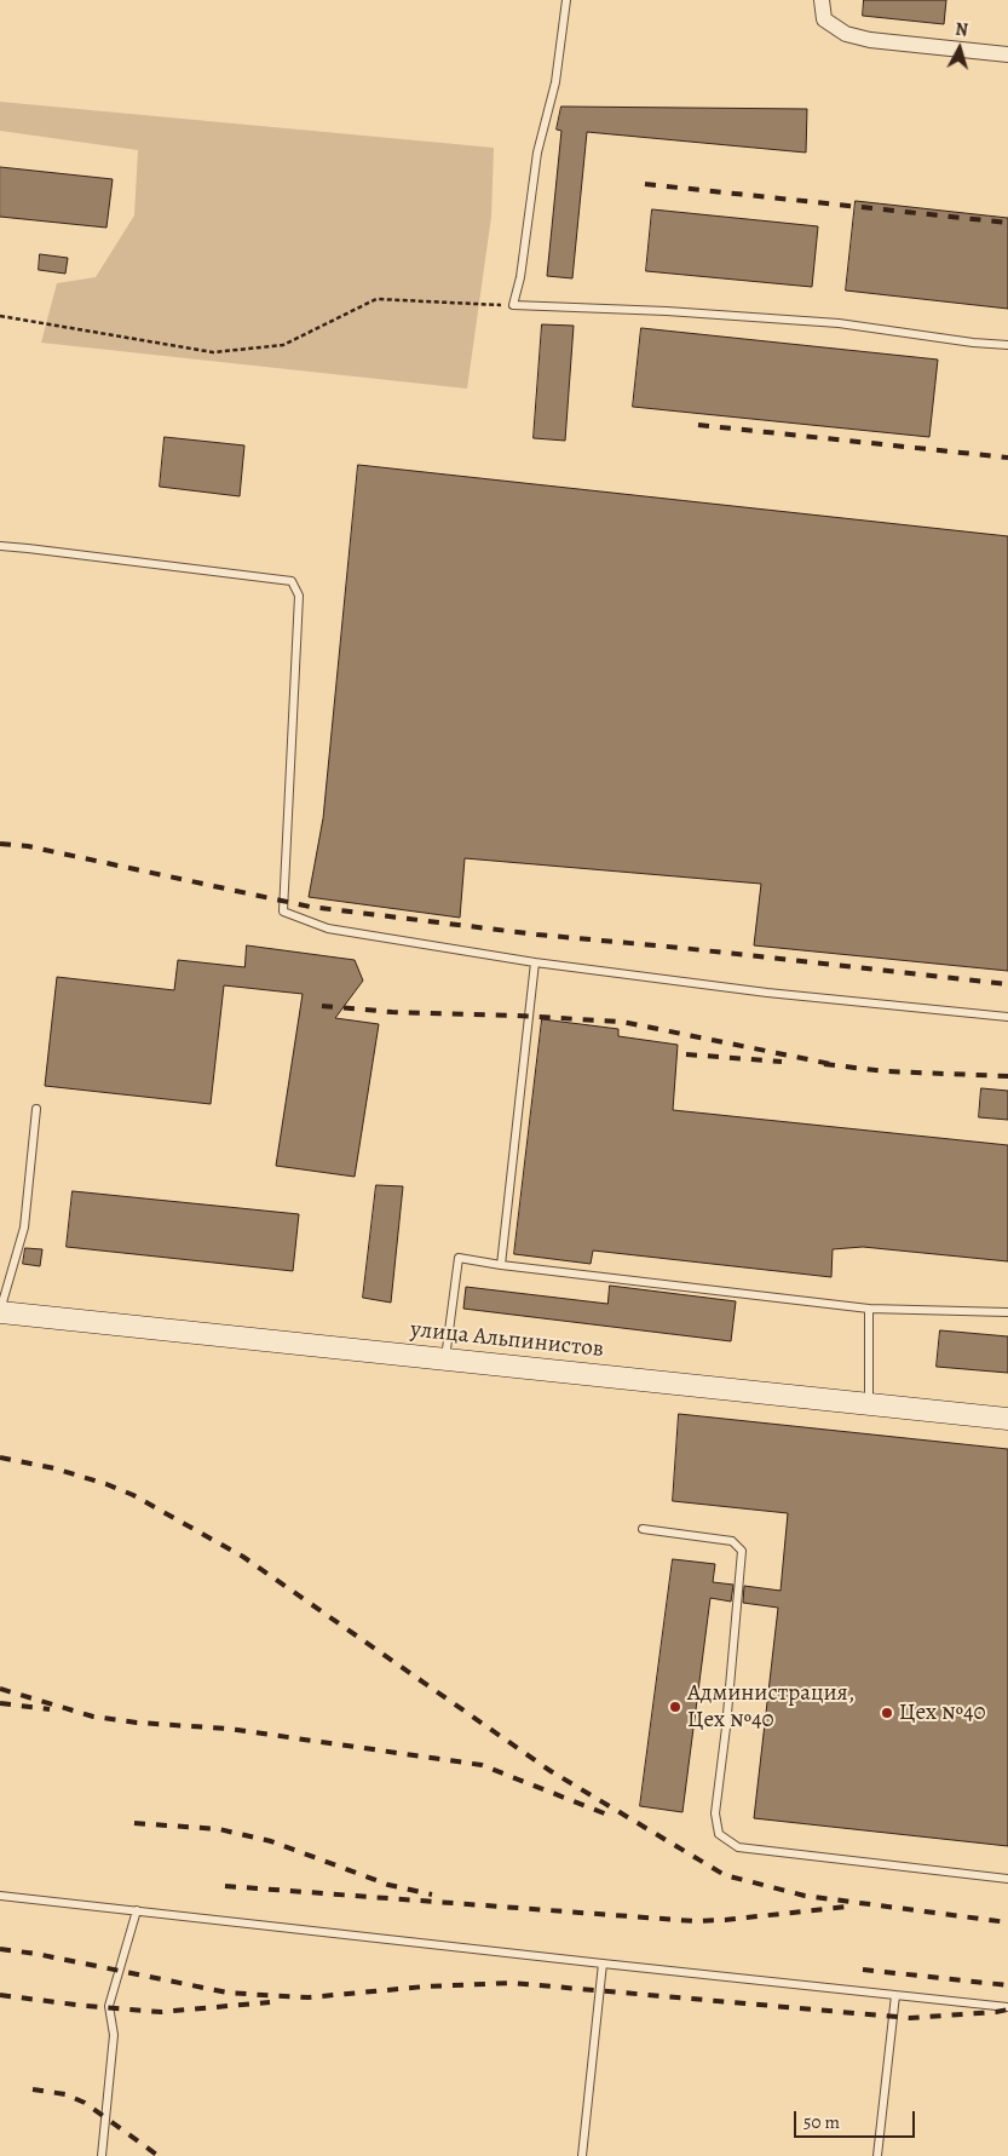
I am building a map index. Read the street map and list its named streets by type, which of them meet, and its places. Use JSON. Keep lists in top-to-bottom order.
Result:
{
  "streets": {
    "main road": ["улица Альпинистов"]
  },
  "places": ["Администрация, Цех №40", "Цех №40"],
  "scale_bar": "50 m",
  "north": "top"
}
